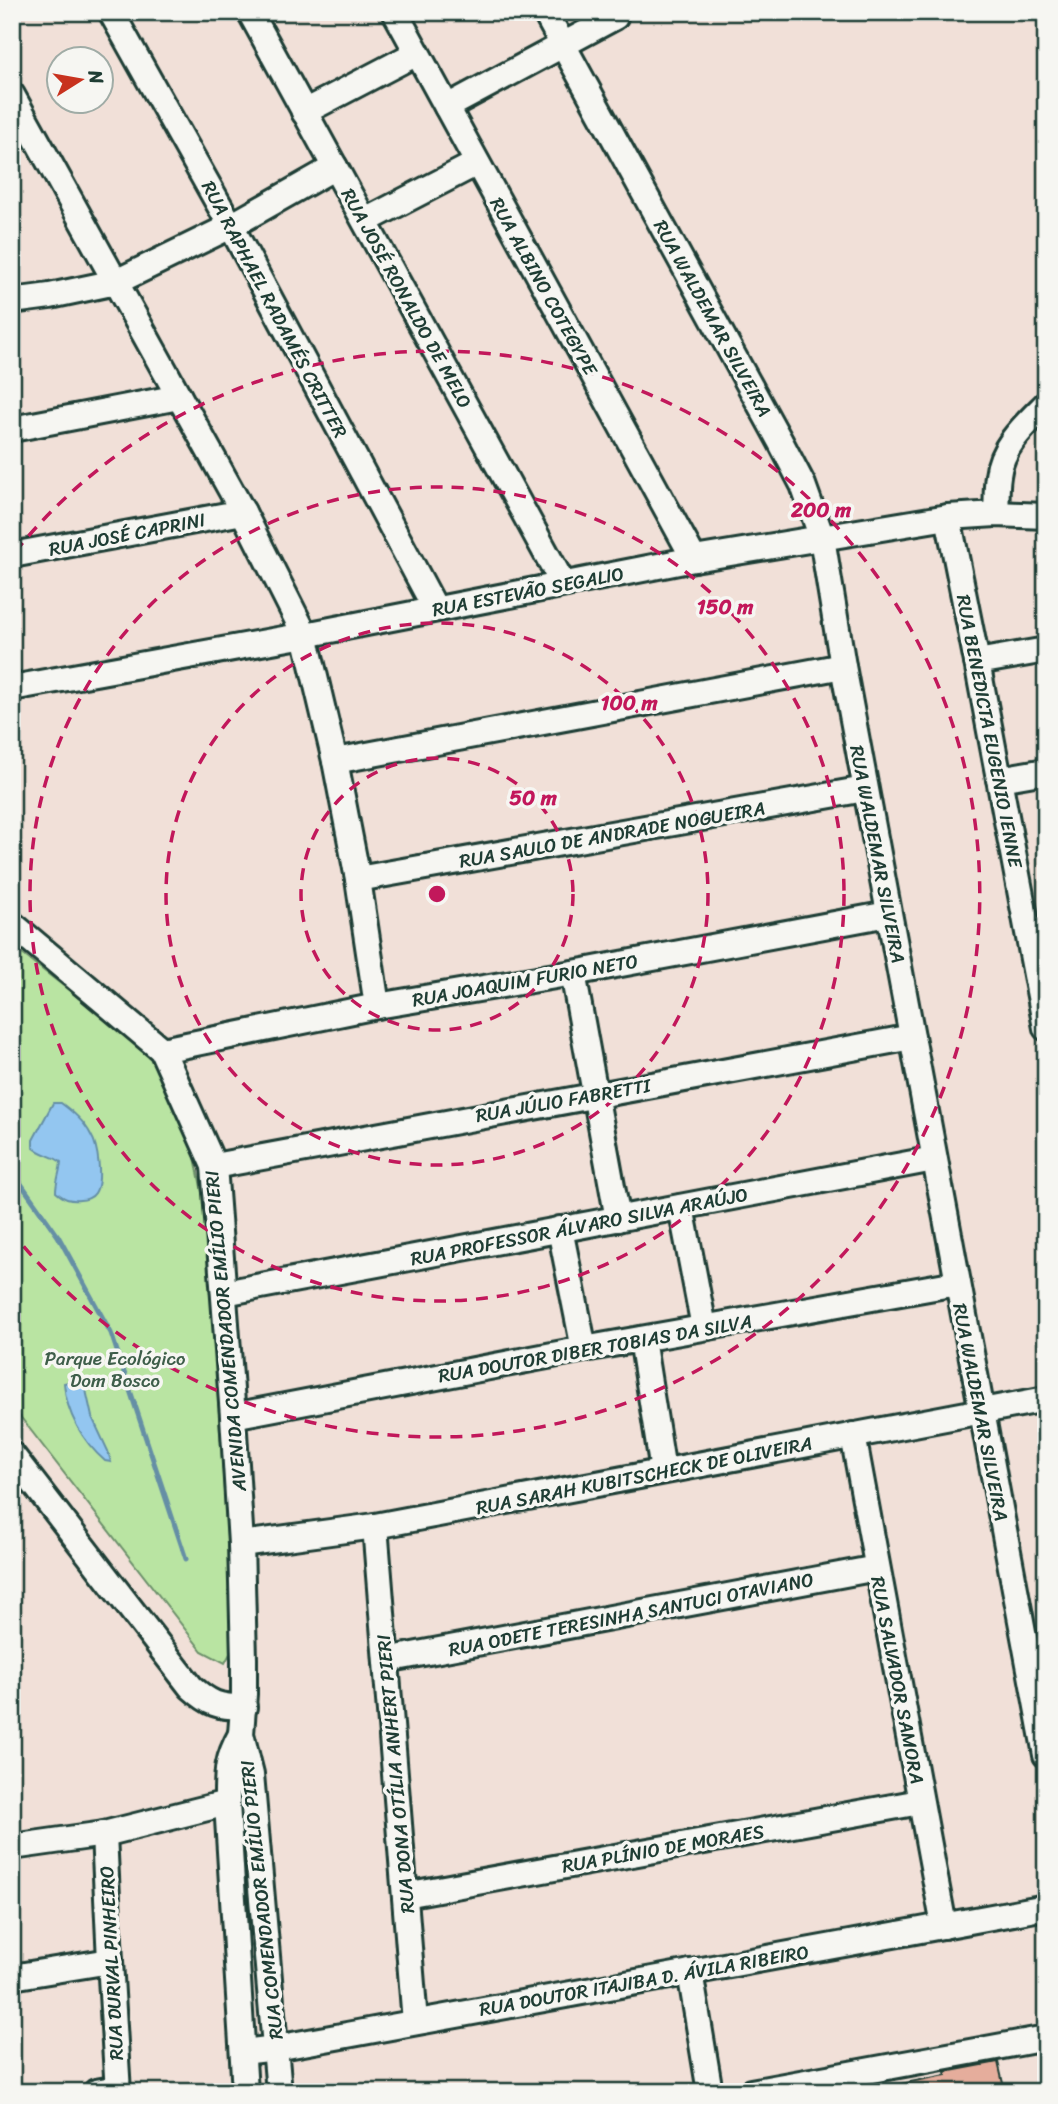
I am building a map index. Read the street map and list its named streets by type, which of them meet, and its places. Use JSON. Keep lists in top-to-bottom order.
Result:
{
  "streets": {
    "street": [
      "RUA ALBINO COTEGYPE",
      "RUA JOSÉ RONALDO DE MELO",
      "RUA RAPHAEL RADAMÉS CRITTER",
      "RUA WALDEMAR SILVEIRA",
      "RUA JOSÉ CAPRINI",
      "RUA ESTEVÃO SEGALIO",
      "RUA BENEDICTA EUGENIO IENNE",
      "RUA SAULO DE ANDRADE NOGUEIRA",
      "RUA JOAQUIM FURIO NETO",
      "RUA JÚLIO FABRETTI",
      "RUA PROFESSOR ÁLVARO SILVA ARAÚJO",
      "AVENIDA COMENDADOR EMÍLIO PIERI",
      "RUA DOUTOR DIBER TOBIAS DA SILVA",
      "RUA SARAH KUBITSCHECK DE OLIVEIRA",
      "RUA ODETE TERESINHA SANTUCI OTAVIANO",
      "RUA SALVADOR SAMORA",
      "RUA DONA OTÍLIA ANHERT PIERI",
      "RUA PLÍNIO DE MORAES",
      "RUA COMENDADOR EMÍLIO PIERI",
      "RUA DURVAL PINHEIRO",
      "RUA DOUTOR ITAJIBA D. ÁVILA RIBEIRO"
    ]
  },
  "crossings": [
    ["RUA ALBINO COTEGYPE", "RUA ESTEVÃO SEGALIO"],
    ["RUA JOSÉ RONALDO DE MELO", "RUA ESTEVÃO SEGALIO"],
    ["RUA RAPHAEL RADAMÉS CRITTER", "RUA ESTEVÃO SEGALIO"],
    ["RUA WALDEMAR SILVEIRA", "RUA ESTEVÃO SEGALIO"],
    ["RUA WALDEMAR SILVEIRA", "RUA SAULO DE ANDRADE NOGUEIRA"],
    ["RUA WALDEMAR SILVEIRA", "RUA JOAQUIM FURIO NETO"],
    ["RUA WALDEMAR SILVEIRA", "RUA JÚLIO FABRETTI"],
    ["RUA WALDEMAR SILVEIRA", "RUA PROFESSOR ÁLVARO SILVA ARAÚJO"],
    ["RUA WALDEMAR SILVEIRA", "RUA DOUTOR DIBER TOBIAS DA SILVA"],
    ["RUA WALDEMAR SILVEIRA", "RUA SARAH KUBITSCHECK DE OLIVEIRA"],
    ["RUA ESTEVÃO SEGALIO", "RUA BENEDICTA EUGENIO IENNE"],
    ["RUA JOAQUIM FURIO NETO", "AVENIDA COMENDADOR EMÍLIO PIERI"],
    ["RUA JÚLIO FABRETTI", "AVENIDA COMENDADOR EMÍLIO PIERI"],
    ["RUA PROFESSOR ÁLVARO SILVA ARAÚJO", "AVENIDA COMENDADOR EMÍLIO PIERI"],
    ["AVENIDA COMENDADOR EMÍLIO PIERI", "RUA DOUTOR DIBER TOBIAS DA SILVA"],
    ["AVENIDA COMENDADOR EMÍLIO PIERI", "RUA SARAH KUBITSCHECK DE OLIVEIRA"],
    ["AVENIDA COMENDADOR EMÍLIO PIERI", "RUA COMENDADOR EMÍLIO PIERI"],
    ["RUA SARAH KUBITSCHECK DE OLIVEIRA", "RUA SALVADOR SAMORA"],
    ["RUA SARAH KUBITSCHECK DE OLIVEIRA", "RUA DONA OTÍLIA ANHERT PIERI"],
    ["RUA ODETE TERESINHA SANTUCI OTAVIANO", "RUA SALVADOR SAMORA"],
    ["RUA ODETE TERESINHA SANTUCI OTAVIANO", "RUA DONA OTÍLIA ANHERT PIERI"],
    ["RUA SALVADOR SAMORA", "RUA PLÍNIO DE MORAES"],
    ["RUA SALVADOR SAMORA", "RUA DOUTOR ITAJIBA D. ÁVILA RIBEIRO"],
    ["RUA DONA OTÍLIA ANHERT PIERI", "RUA PLÍNIO DE MORAES"],
    ["RUA DONA OTÍLIA ANHERT PIERI", "RUA DOUTOR ITAJIBA D. ÁVILA RIBEIRO"],
    ["RUA COMENDADOR EMÍLIO PIERI", "RUA DOUTOR ITAJIBA D. ÁVILA RIBEIRO"]
  ],
  "parks": ["Parque Ecológico Dom Bosco"],
  "north": "right",
  "rings": [
    "200 m",
    "150 m",
    "100 m",
    "50 m"
  ]
}
